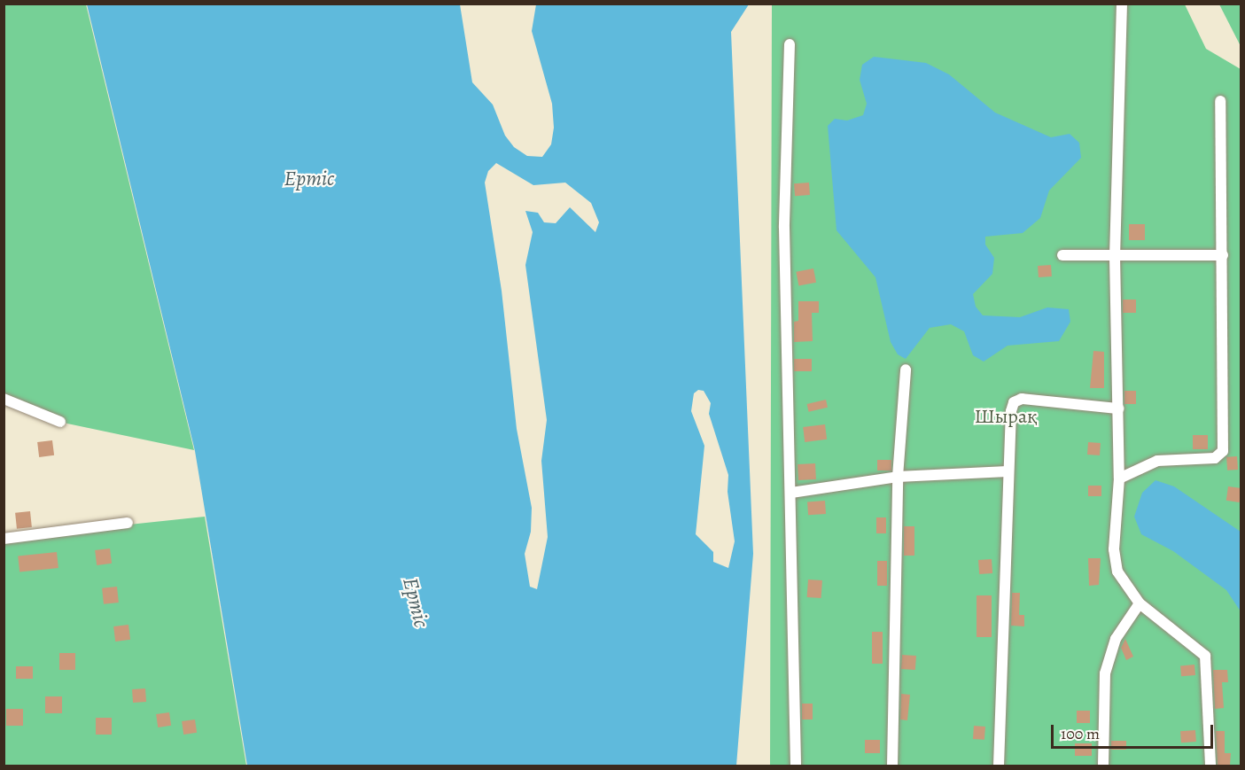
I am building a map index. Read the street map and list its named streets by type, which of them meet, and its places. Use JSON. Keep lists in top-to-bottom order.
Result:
{
  "water": ["Ертіс"],
  "parks": ["Шырақ"],
  "scale_bar": "100 m"
}
